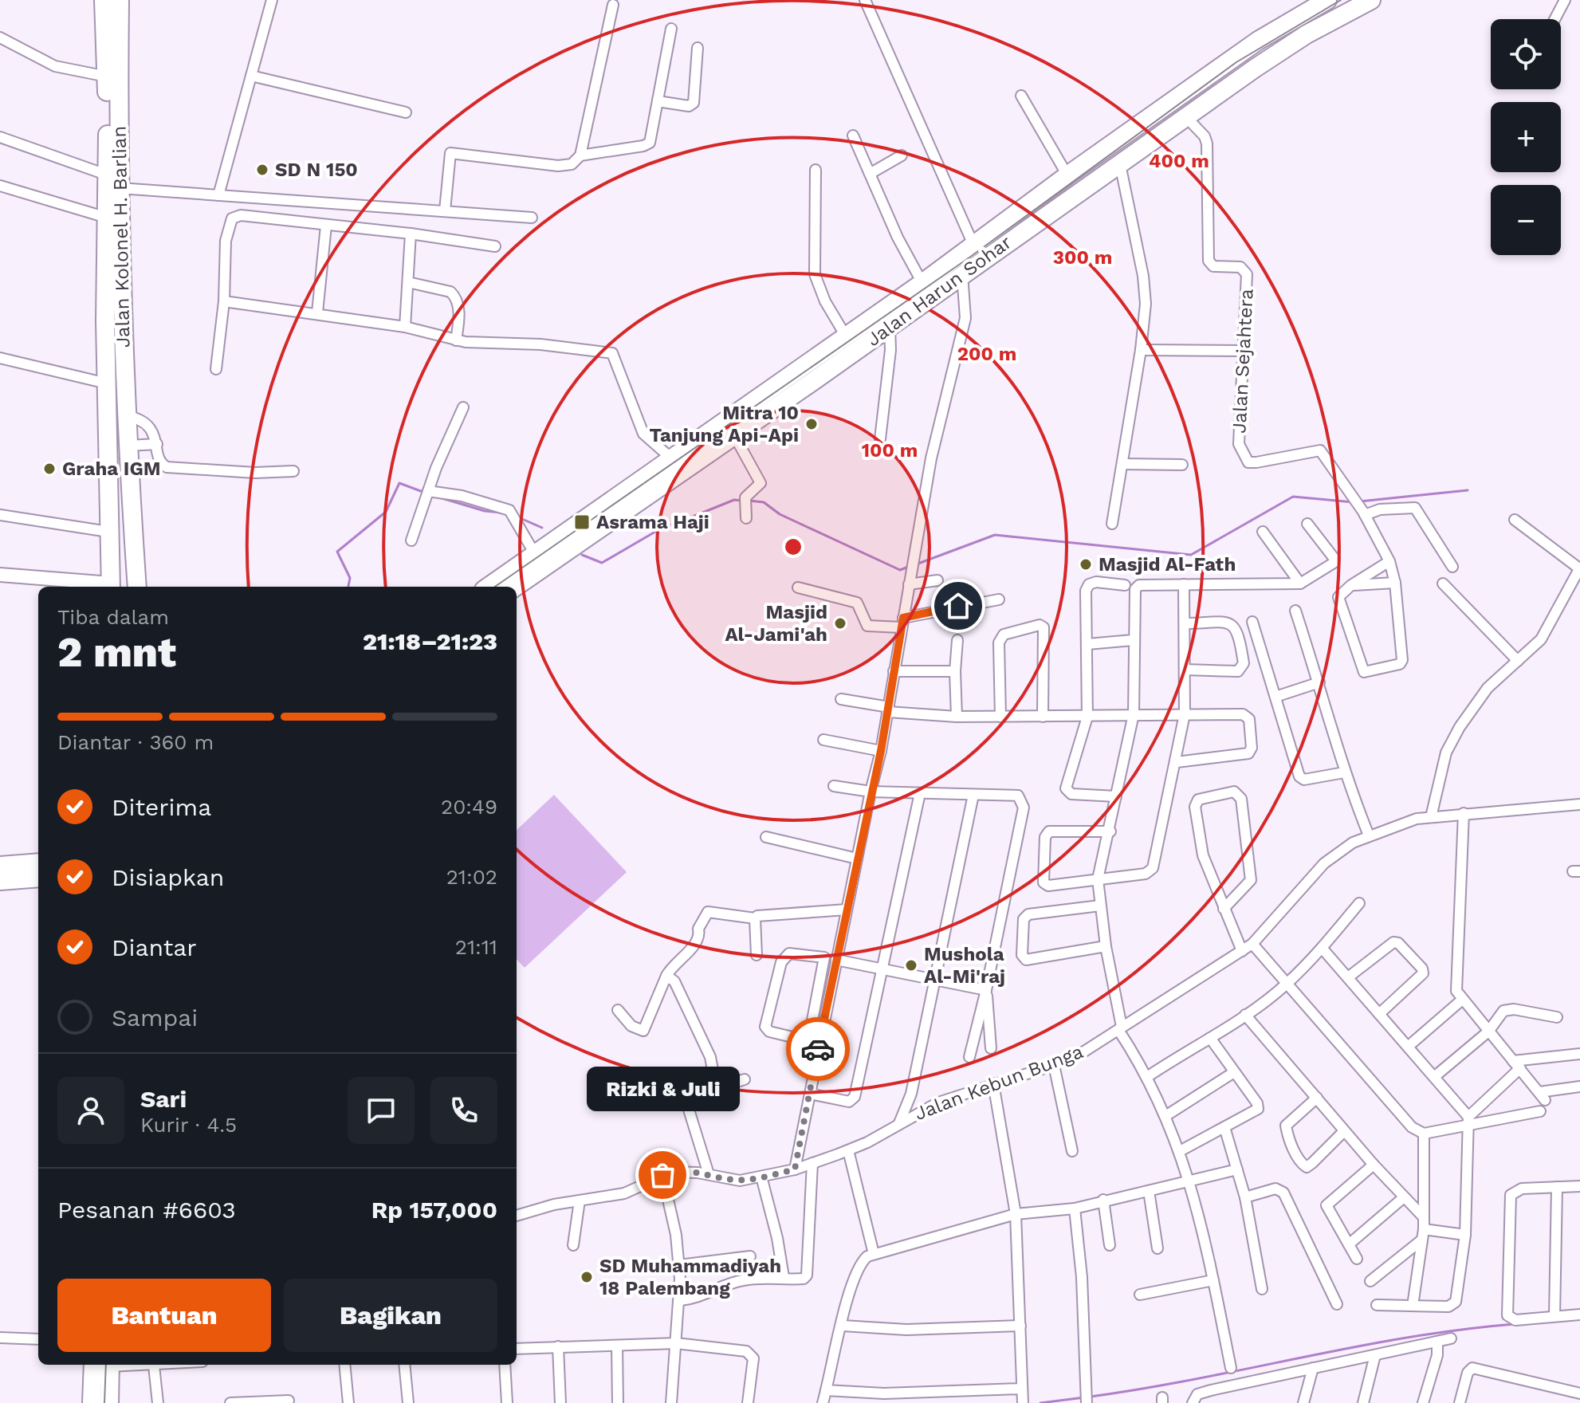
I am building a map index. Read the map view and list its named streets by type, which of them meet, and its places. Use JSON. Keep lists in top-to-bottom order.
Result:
{
  "streets": {
    "highway": ["Jalan Kolonel H. Barlian", "Jalan Harun Sohar"],
    "street": ["Jalan Sejahtera", "Jalan Kebun Bunga"]
  },
  "crossings": [
    ["Jalan Harun Sohar", "Jalan Sejahtera"]
  ],
  "places": {
    "other": [
      "SD N 150",
      "Mitra 10 Tanjung Api-Api",
      "Graha IGM",
      "Masjid Al-Fath",
      "Masjid Al-Jami'ah",
      "Mushola Al-Mi'raj",
      "Rizki & Juli",
      "SD Muhammadiyah 18 Palembang"
    ],
    "transit": ["Asrama Haji"]
  },
  "page": {
    "map_buttons": ["+", "−"],
    "heading": ["2 mnt", "Tiba dalam", "21:18–21:23"],
    "panel": [
      "Sari",
      "Kurir · 4.5",
      "Pesanan #6603",
      "Rp 157,000"
    ],
    "bar": "Diantar · 360 m",
    "list": [
      ["Diterima", "20:49"],
      ["Disiapkan", "21:02"],
      ["Diantar", "21:11"],
      "Sampai"
    ],
    "bubble": "Rizki & Juli",
    "buttons": ["Bantuan", "Bagikan"]
  },
  "rings": [
    "400 m",
    "300 m",
    "200 m",
    "100 m"
  ]
}
